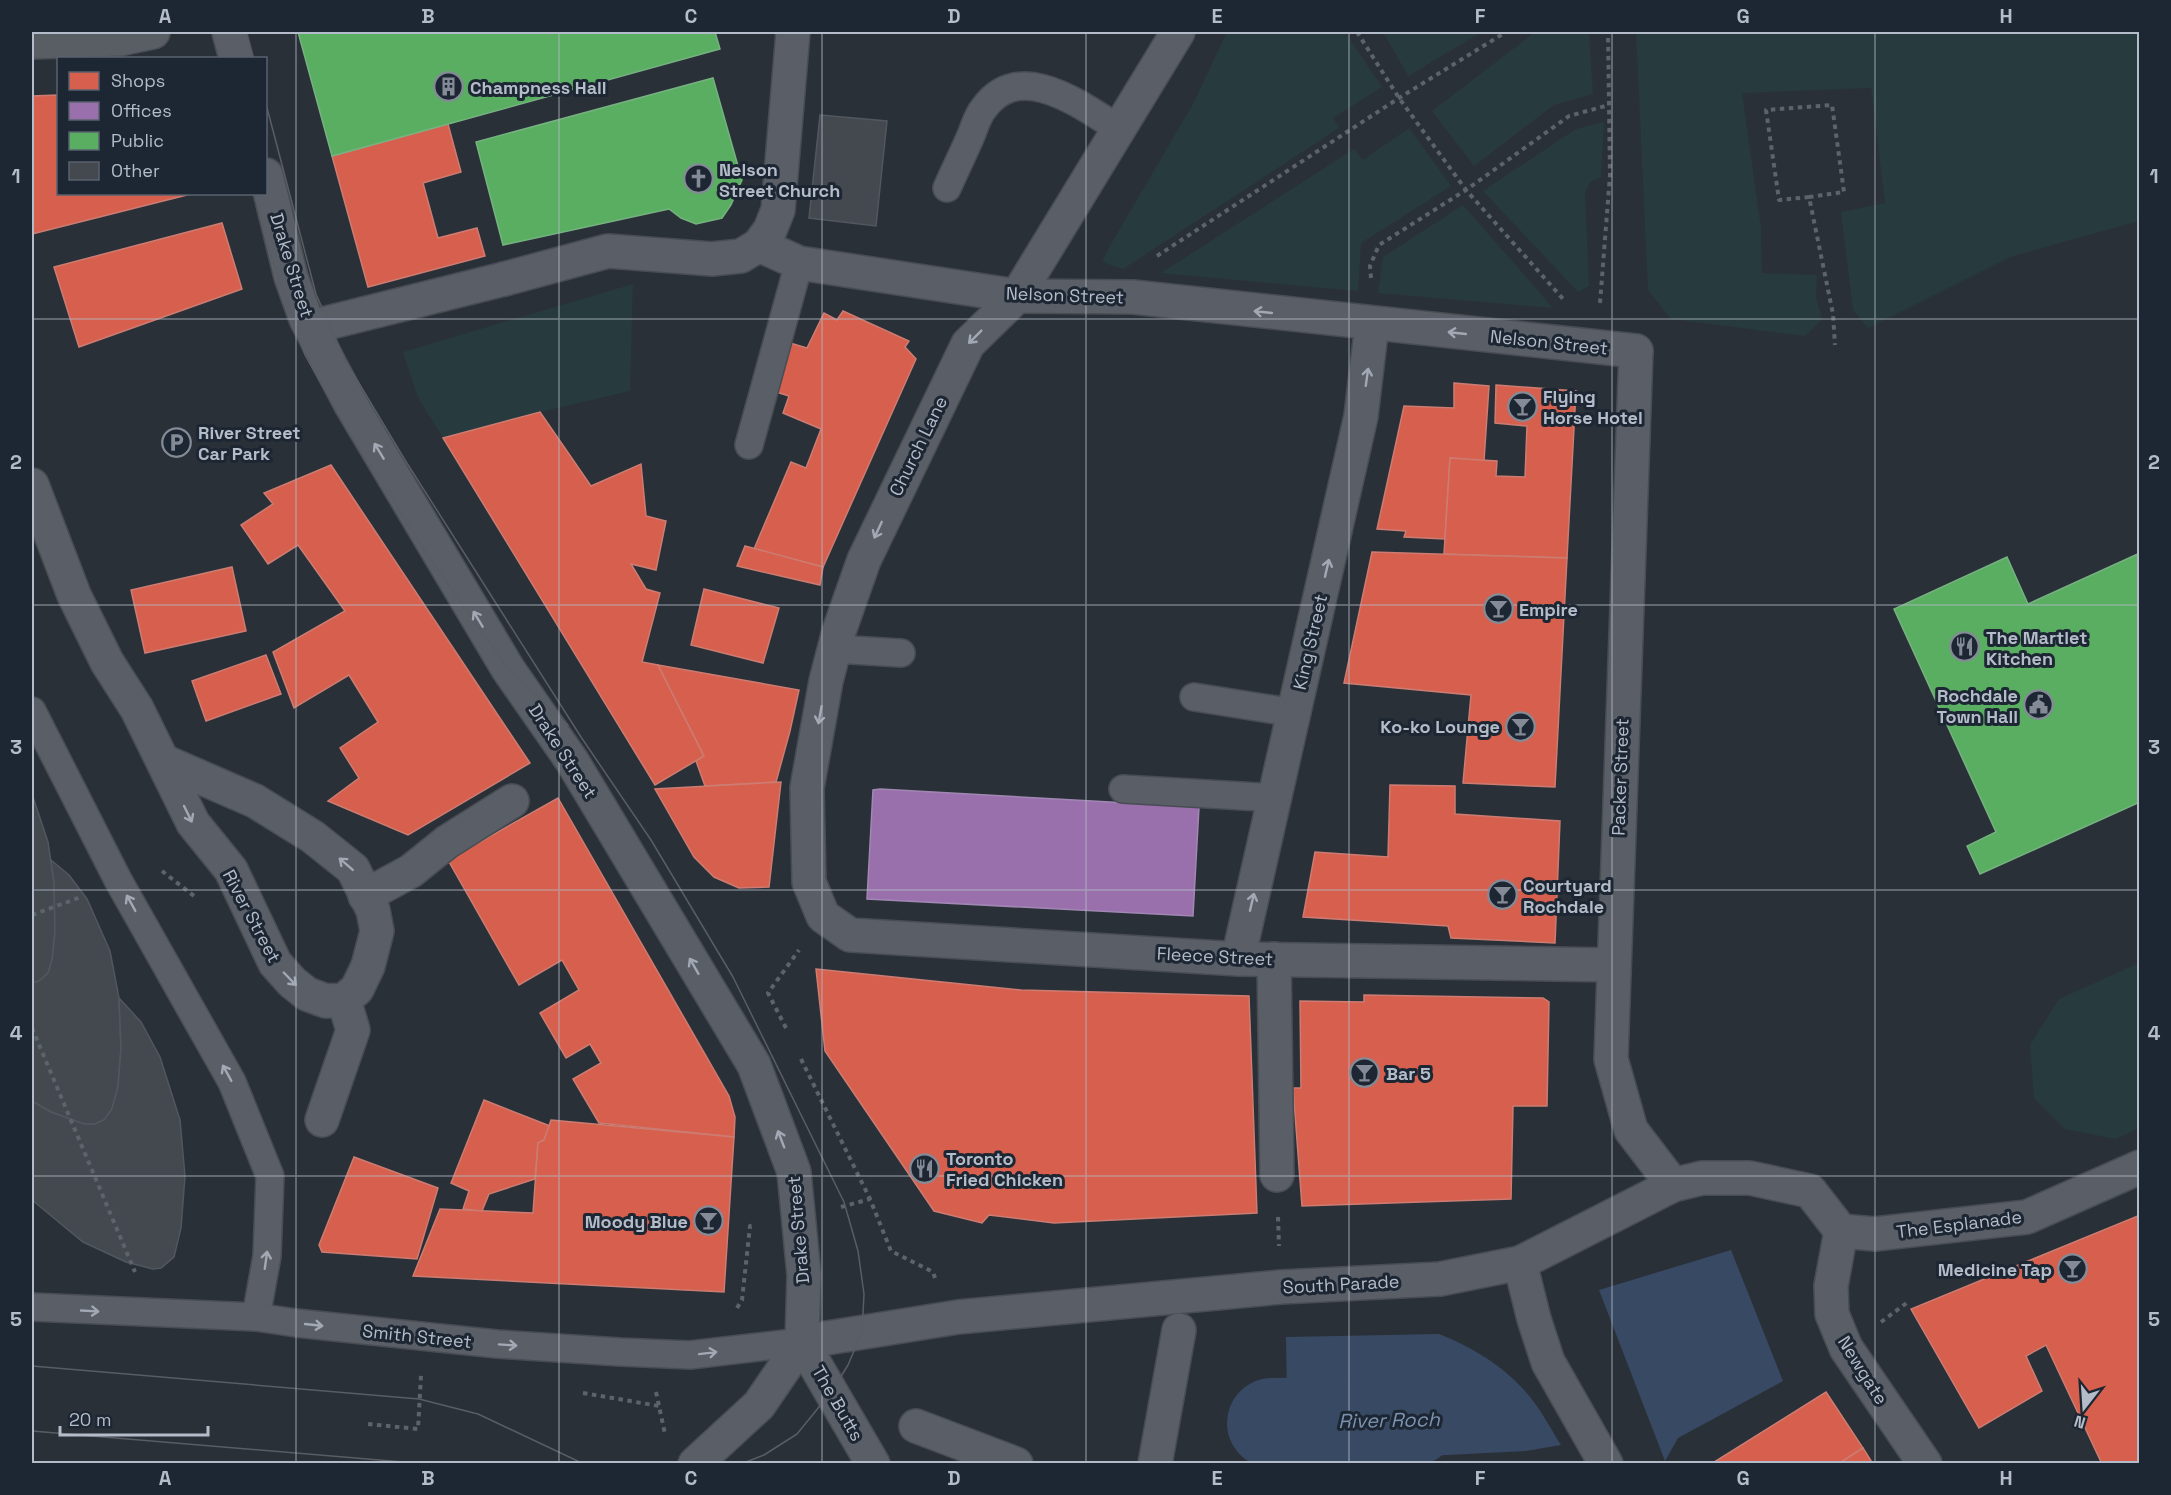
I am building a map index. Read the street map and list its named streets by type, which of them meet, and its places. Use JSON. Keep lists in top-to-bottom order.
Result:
{
  "streets": {
    "street": [
      "Drake Street",
      "Nelson Street",
      "Church Lane",
      "King Street",
      "Packer Street",
      "River Street",
      "Fleece Street",
      "The Esplanade",
      "South Parade",
      "Newgate",
      "The Butts"
    ],
    "lane": ["Smith Street"]
  },
  "crossings": [
    ["Drake Street", "South Parade"],
    ["Drake Street", "Smith Street"],
    ["Drake Street", "The Butts"],
    ["Nelson Street", "Church Lane"],
    ["Nelson Street", "King Street"],
    ["Nelson Street", "Packer Street"],
    ["Church Lane", "Fleece Street"],
    ["King Street", "Fleece Street"],
    ["Packer Street", "Fleece Street"],
    ["Packer Street", "South Parade"],
    ["The Esplanade", "South Parade"],
    ["The Esplanade", "Newgate"],
    ["South Parade", "Smith Street"],
    ["South Parade", "Newgate"],
    ["South Parade", "The Butts"],
    ["Smith Street", "The Butts"]
  ],
  "one_way": [
    "Drake Street",
    "Nelson Street",
    "Church Lane",
    "King Street",
    "Smith Street"
  ],
  "water": ["River Roch"],
  "places": {
    "building": ["Champness Hall"],
    "church": ["Nelson Street Church"],
    "bar": [
      "Flying Horse Hotel",
      "Empire",
      "Ko-ko Lounge",
      "Courtyard Rochdale",
      "Bar 5",
      "Moody Blue",
      "Medicine Tap"
    ],
    "parking": ["River Street Car Park"],
    "restaurant": ["The Martlet Kitchen", "Toronto Fried Chicken"],
    "public building": ["Rochdale Town Hall"]
  },
  "legend": [
    "Shops",
    "Offices",
    "Public",
    "Other"
  ],
  "scale_bar": "20 m",
  "north": "bottom",
  "grid": {
    "columns": [
      "A",
      "B",
      "C",
      "D",
      "E",
      "F",
      "G",
      "H"
    ],
    "rows": [
      "1",
      "2",
      "3",
      "4",
      "5"
    ]
  }
}
